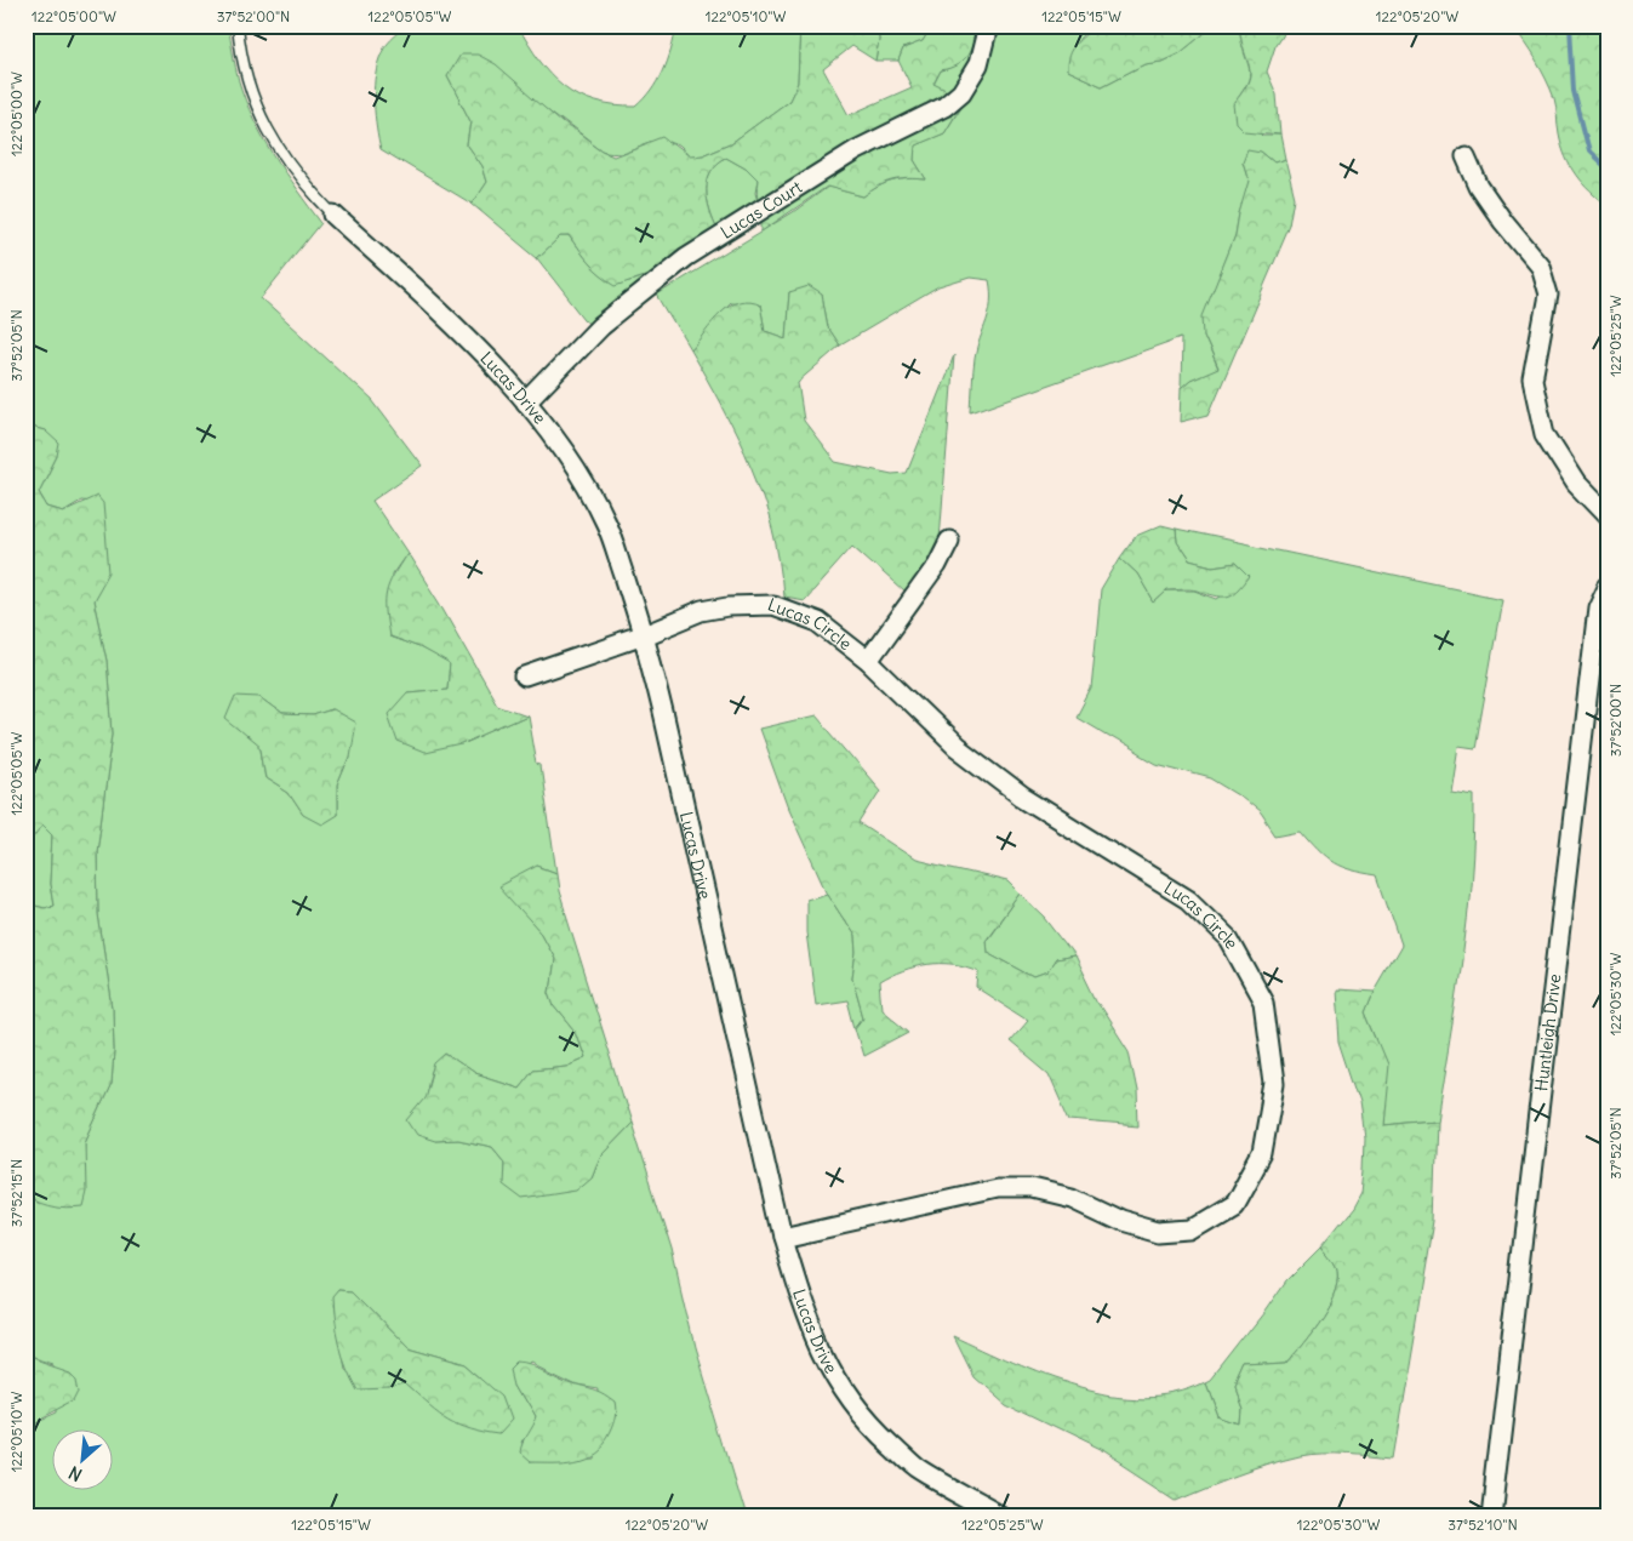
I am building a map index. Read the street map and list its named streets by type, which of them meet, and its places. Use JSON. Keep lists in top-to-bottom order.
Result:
{
  "streets": {
    "street": [
      "Lucas Court",
      "Lucas Drive",
      "Lucas Circle",
      "Huntleigh Drive"
    ]
  },
  "crossings": [
    ["Lucas Court", "Lucas Drive"],
    ["Lucas Drive", "Lucas Circle"]
  ],
  "north": "bottom left",
  "coordinates": [
    "122°05'00\"W",
    "37°52'00\"N",
    "122°05'05\"W",
    "122°05'10\"W",
    "122°05'15\"W",
    "122°05'20\"W",
    "122°05'25\"W",
    "37°52'05\"N",
    "122°05'30\"W",
    "37°52'15\"N",
    "37°52'10\"N"
  ]
}
